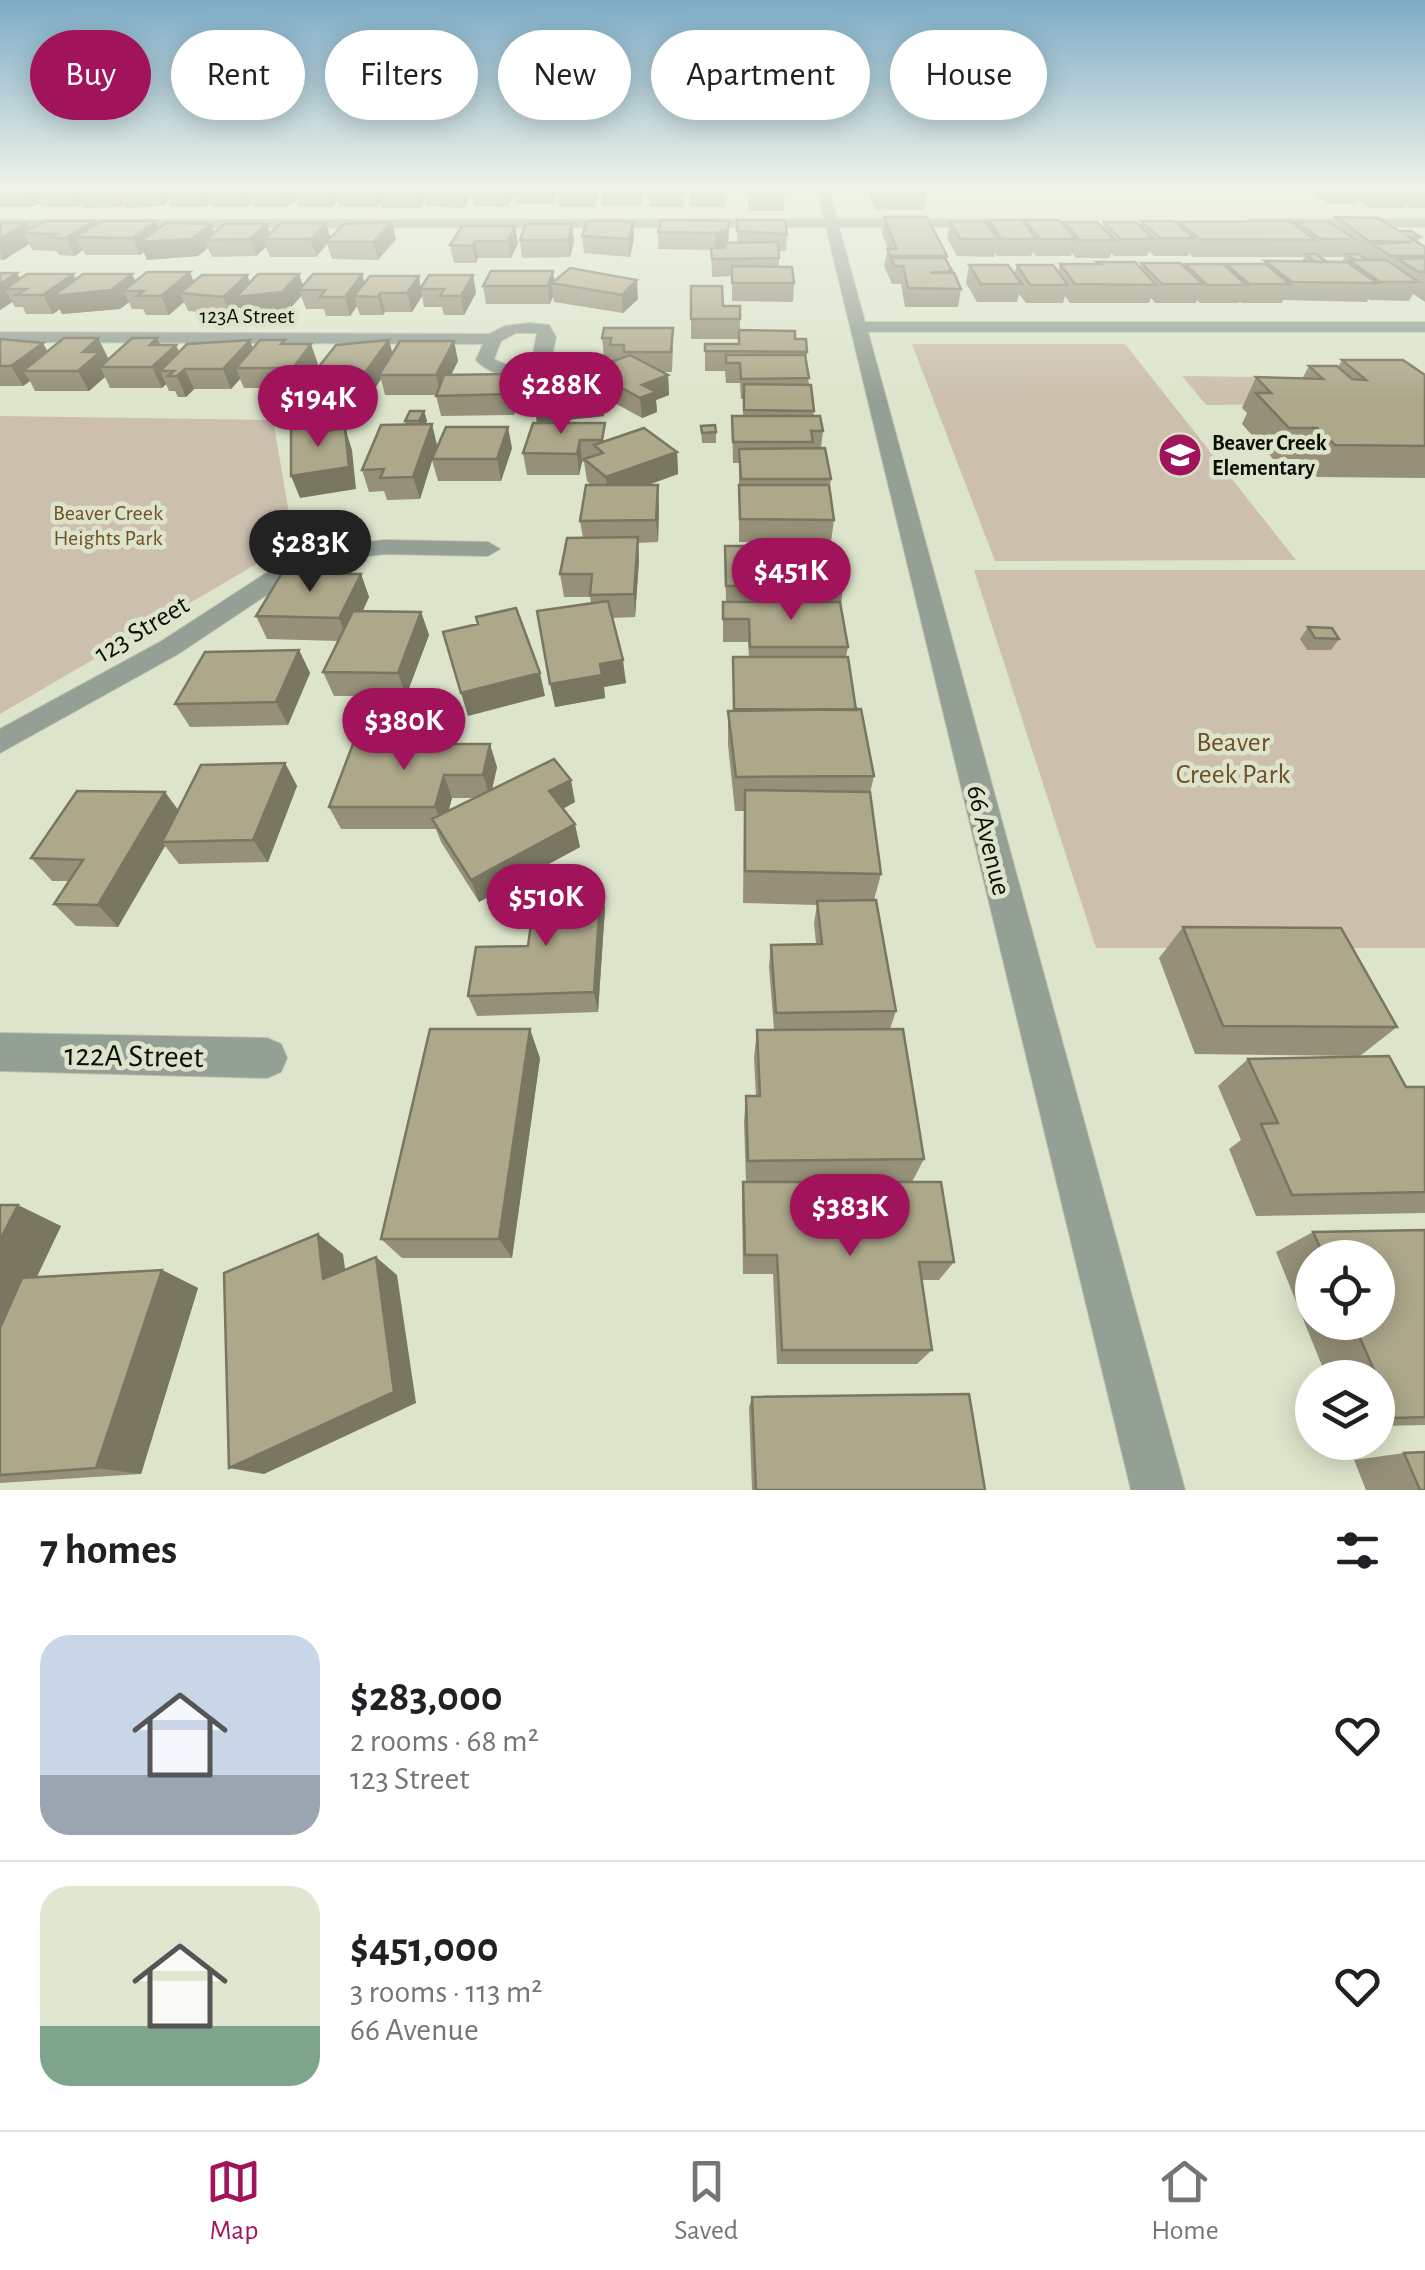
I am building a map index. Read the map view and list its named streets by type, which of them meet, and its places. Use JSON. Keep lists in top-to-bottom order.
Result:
{
  "streets": {
    "street": [
      "123A Street",
      "123 Street",
      "66 Avenue",
      "122A Street"
    ]
  },
  "parks": ["Beaver Creek Heights Park", "Beaver Creek Park"],
  "places": {
    "school or university": ["Beaver Creek Elementary"]
  },
  "page": {
    "chip": [
      "Buy",
      "Rent",
      "Filters",
      "New",
      "Apartment",
      "House"
    ],
    "price": [
      "$288K",
      "$194K",
      "$283K",
      "$451K",
      "$380K",
      "$510K",
      "$383K"
    ],
    "heading": "7 homes",
    "list": [
      {
        "name": "$283,000",
        "note": "2 rooms · 68 m² · 123 Street"
      },
      {
        "name": "$451,000",
        "note": "3 rooms · 113 m² · 66 Avenue"
      }
    ],
    "tabs": ["Map", "Saved", "Home"]
  }
}
